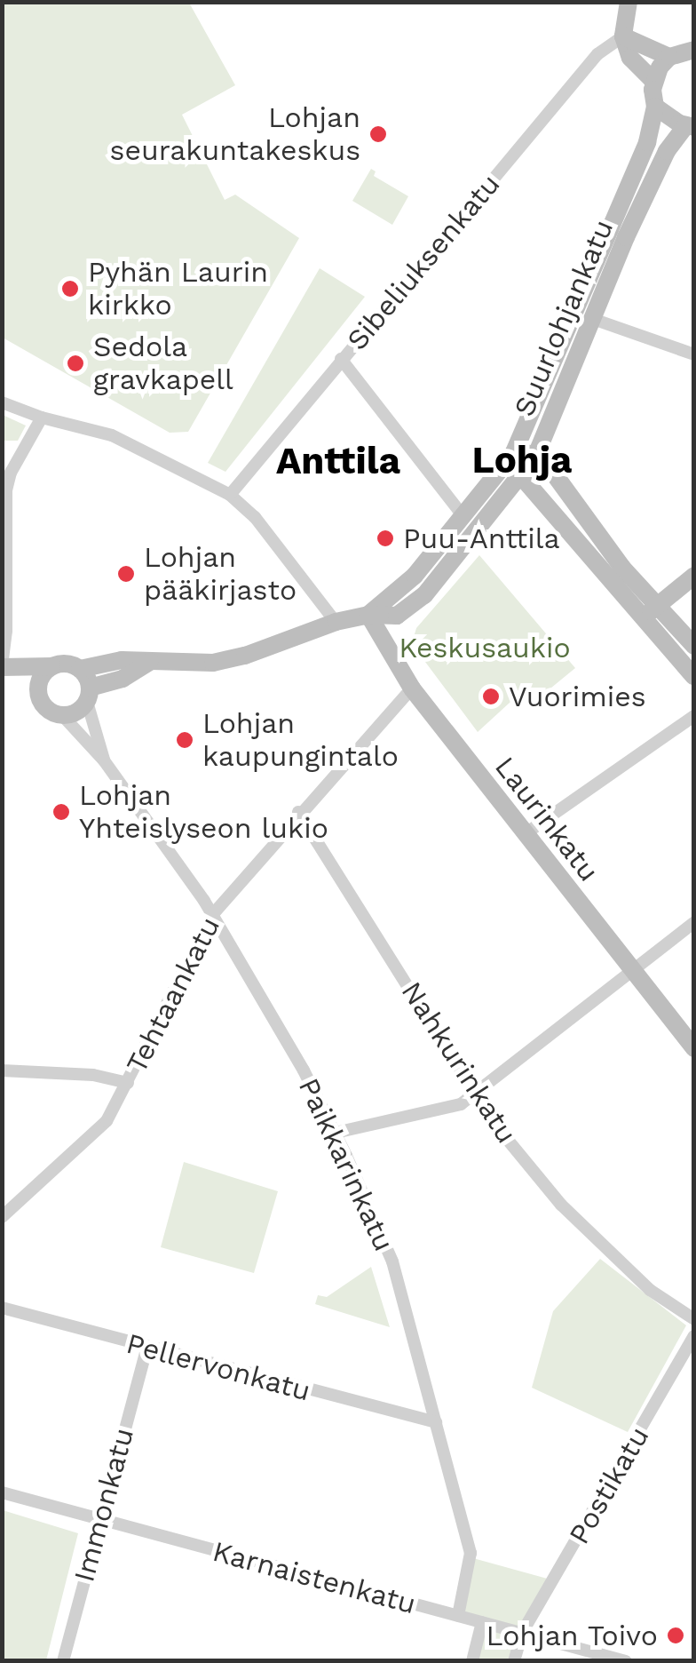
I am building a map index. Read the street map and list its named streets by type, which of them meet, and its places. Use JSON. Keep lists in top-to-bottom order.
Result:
{
  "streets": {
    "main road": ["Suurlohjankatu", "Laurinkatu"],
    "street": [
      "Sibeliuksenkatu",
      "Tehtaankatu",
      "Nahkurinkatu",
      "Paikkarinkatu",
      "Pellervonkatu",
      "Postikatu",
      "Immonkatu",
      "Karnaistenkatu"
    ]
  },
  "crossings": [
    ["Suurlohjankatu", "Laurinkatu"],
    ["Laurinkatu", "Tehtaankatu"],
    ["Tehtaankatu", "Nahkurinkatu"],
    ["Tehtaankatu", "Paikkarinkatu"],
    ["Paikkarinkatu", "Pellervonkatu"],
    ["Paikkarinkatu", "Karnaistenkatu"],
    ["Pellervonkatu", "Immonkatu"],
    ["Postikatu", "Karnaistenkatu"],
    ["Immonkatu", "Karnaistenkatu"]
  ],
  "districts": ["Lohja", "Anttila"],
  "parks": ["Keskusaukio"],
  "places": [
    "Lohjan seurakuntakeskus",
    "Pyhän Laurin kirkko",
    "Sedola gravkapell",
    "Puu-Anttila",
    "Lohjan pääkirjasto",
    "Vuorimies",
    "Lohjan kaupungintalo",
    "Lohjan Yhteislyseon lukio",
    "Lohjan Toivo"
  ]
}
